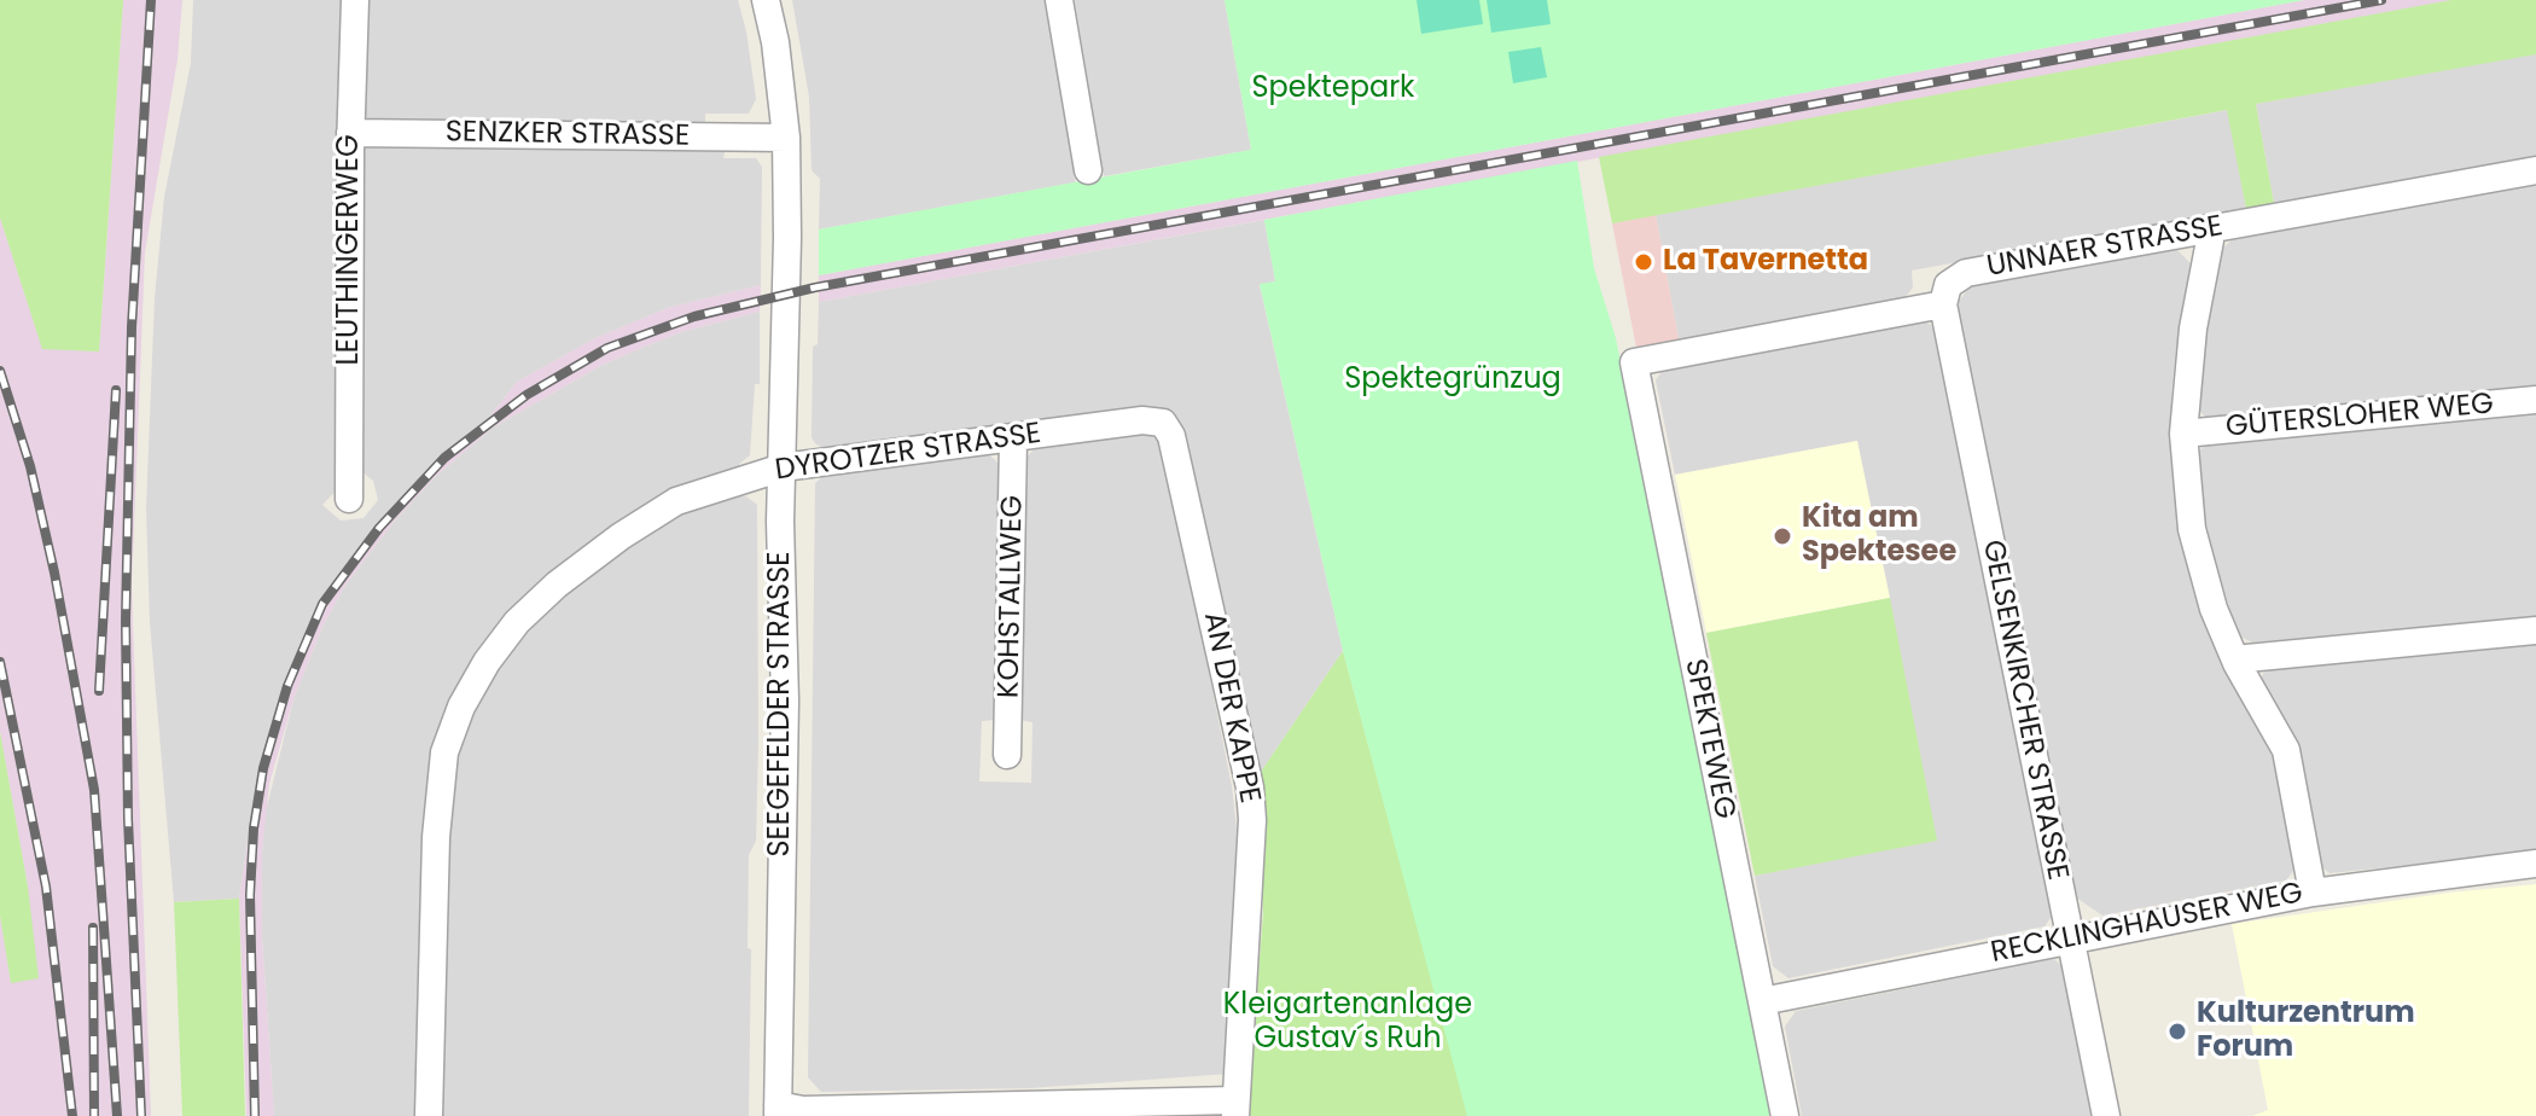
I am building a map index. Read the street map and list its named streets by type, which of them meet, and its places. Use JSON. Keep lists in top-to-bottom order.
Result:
{
  "streets": {
    "street": [
      "SENZKER STRASSE",
      "UNNAER STRASSE",
      "LEUTHINGERWEG",
      "GÜTERSLOHER WEG",
      "DYROTZER STRASSE",
      "KOHSTALLWEG",
      "SEEGEFELDER STRASSE",
      "AN DER KAPPE",
      "GELSENKIRCHER STRASSE",
      "SPEKTEWEG",
      "RECKLINGHAUSER WEG"
    ]
  },
  "crossings": [
    ["SENZKER STRASSE", "LEUTHINGERWEG"],
    ["SENZKER STRASSE", "SEEGEFELDER STRASSE"],
    ["UNNAER STRASSE", "GELSENKIRCHER STRASSE"],
    ["UNNAER STRASSE", "SPEKTEWEG"],
    ["DYROTZER STRASSE", "KOHSTALLWEG"],
    ["DYROTZER STRASSE", "SEEGEFELDER STRASSE"],
    ["DYROTZER STRASSE", "AN DER KAPPE"],
    ["GELSENKIRCHER STRASSE", "SPEKTEWEG"],
    ["GELSENKIRCHER STRASSE", "RECKLINGHAUSER WEG"],
    ["SPEKTEWEG", "RECKLINGHAUSER WEG"]
  ],
  "parks": ["Spektepark", "Spektegrünzug", "Kleigartenanlage Gustav´s Ruh"],
  "places": ["La Tavernetta", "Kita am Spektesee", "Kulturzentrum Forum"]
}
